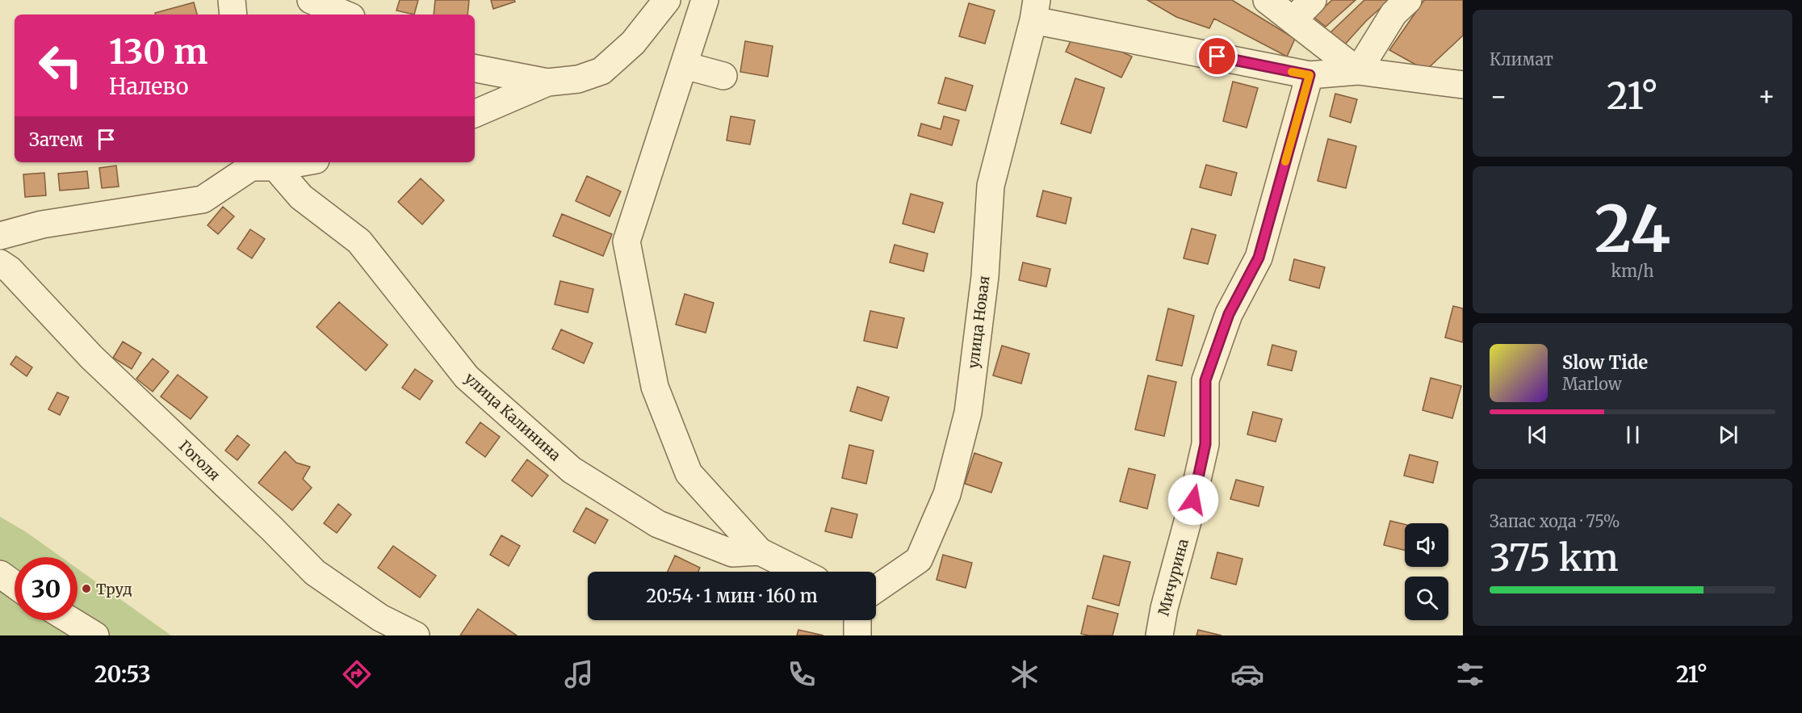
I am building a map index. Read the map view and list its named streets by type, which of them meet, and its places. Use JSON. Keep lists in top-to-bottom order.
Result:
{
  "streets": {
    "street": [
      "улица Новая",
      "улица Калинина",
      "Гоголя",
      "Мичурина"
    ]
  },
  "places": ["Труд"],
  "page": {
    "tile": [
      "Климат",
      ["24", "km/h"],
      ["Запас хода · 75%", "375 km"]
    ],
    "turn": ["130 m", "Налево"],
    "heat": ["−", "21°", "+"],
    "then": "Затем",
    "song": ["Slow Tide", "Marlow"],
    "limit": "30",
    "trip": "20:54 · 1 мин · 160 m",
    "tabs": ["20:53", "21°"]
  }
}
